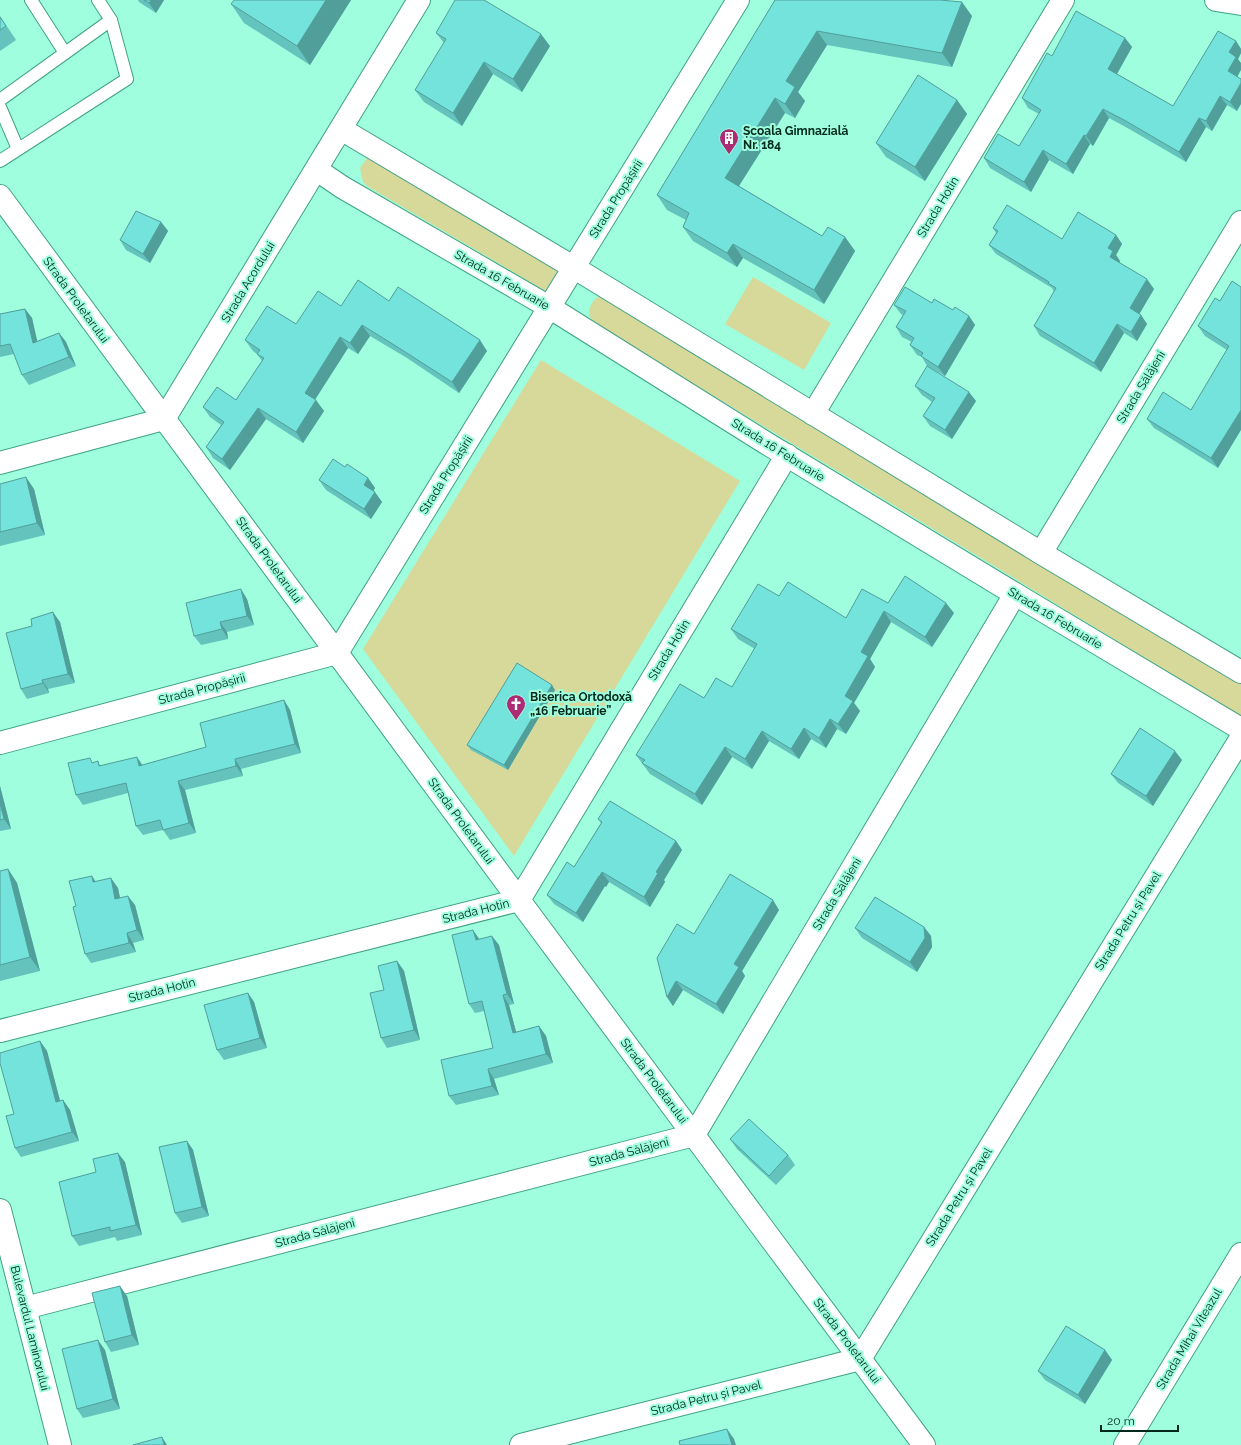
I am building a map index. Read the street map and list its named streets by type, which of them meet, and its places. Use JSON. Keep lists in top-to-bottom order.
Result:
{
  "streets": {
    "street": [
      "Strada Propășirii",
      "Strada Hotin",
      "Strada 16 Februarie",
      "Strada Acordului",
      "Strada Proletarului",
      "Strada Sălăjeni",
      "Strada Petru și Pavel",
      "Bulevardul Laminorului",
      "Strada Mihai Viteazul"
    ]
  },
  "crossings": [
    ["Strada Propășirii", "Strada 16 Februarie"],
    ["Strada Propășirii", "Strada Proletarului"],
    ["Strada Hotin", "Strada 16 Februarie"],
    ["Strada Hotin", "Strada Proletarului"],
    ["Strada 16 Februarie", "Strada Acordului"],
    ["Strada 16 Februarie", "Strada Sălăjeni"],
    ["Strada Acordului", "Strada Proletarului"],
    ["Strada Proletarului", "Strada Sălăjeni"],
    ["Strada Proletarului", "Strada Petru și Pavel"],
    ["Strada Sălăjeni", "Bulevardul Laminorului"]
  ],
  "places": {
    "building": ["Școala Gimnazială Nr. 184"],
    "church": ["Biserica Ortodoxă „16 Februarie”"]
  },
  "scale_bar": "20 m"
}
